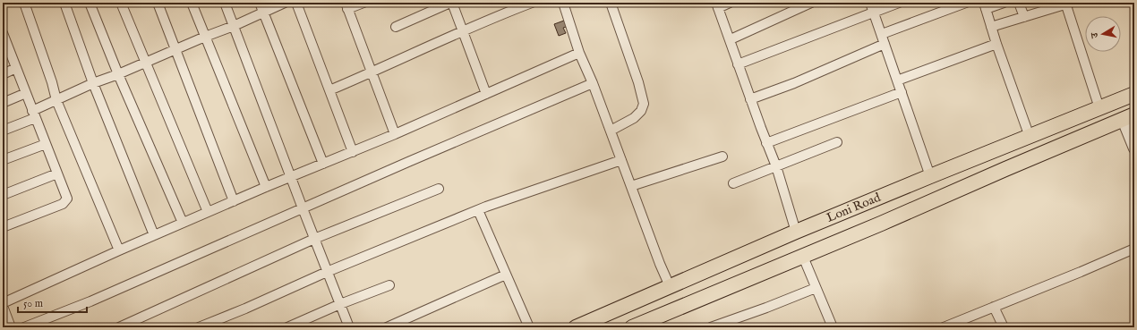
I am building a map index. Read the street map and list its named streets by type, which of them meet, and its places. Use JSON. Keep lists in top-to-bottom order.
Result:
{
  "streets": {
    "highway": ["Loni Road"]
  },
  "scale_bar": "50 m",
  "north": "left"
}
